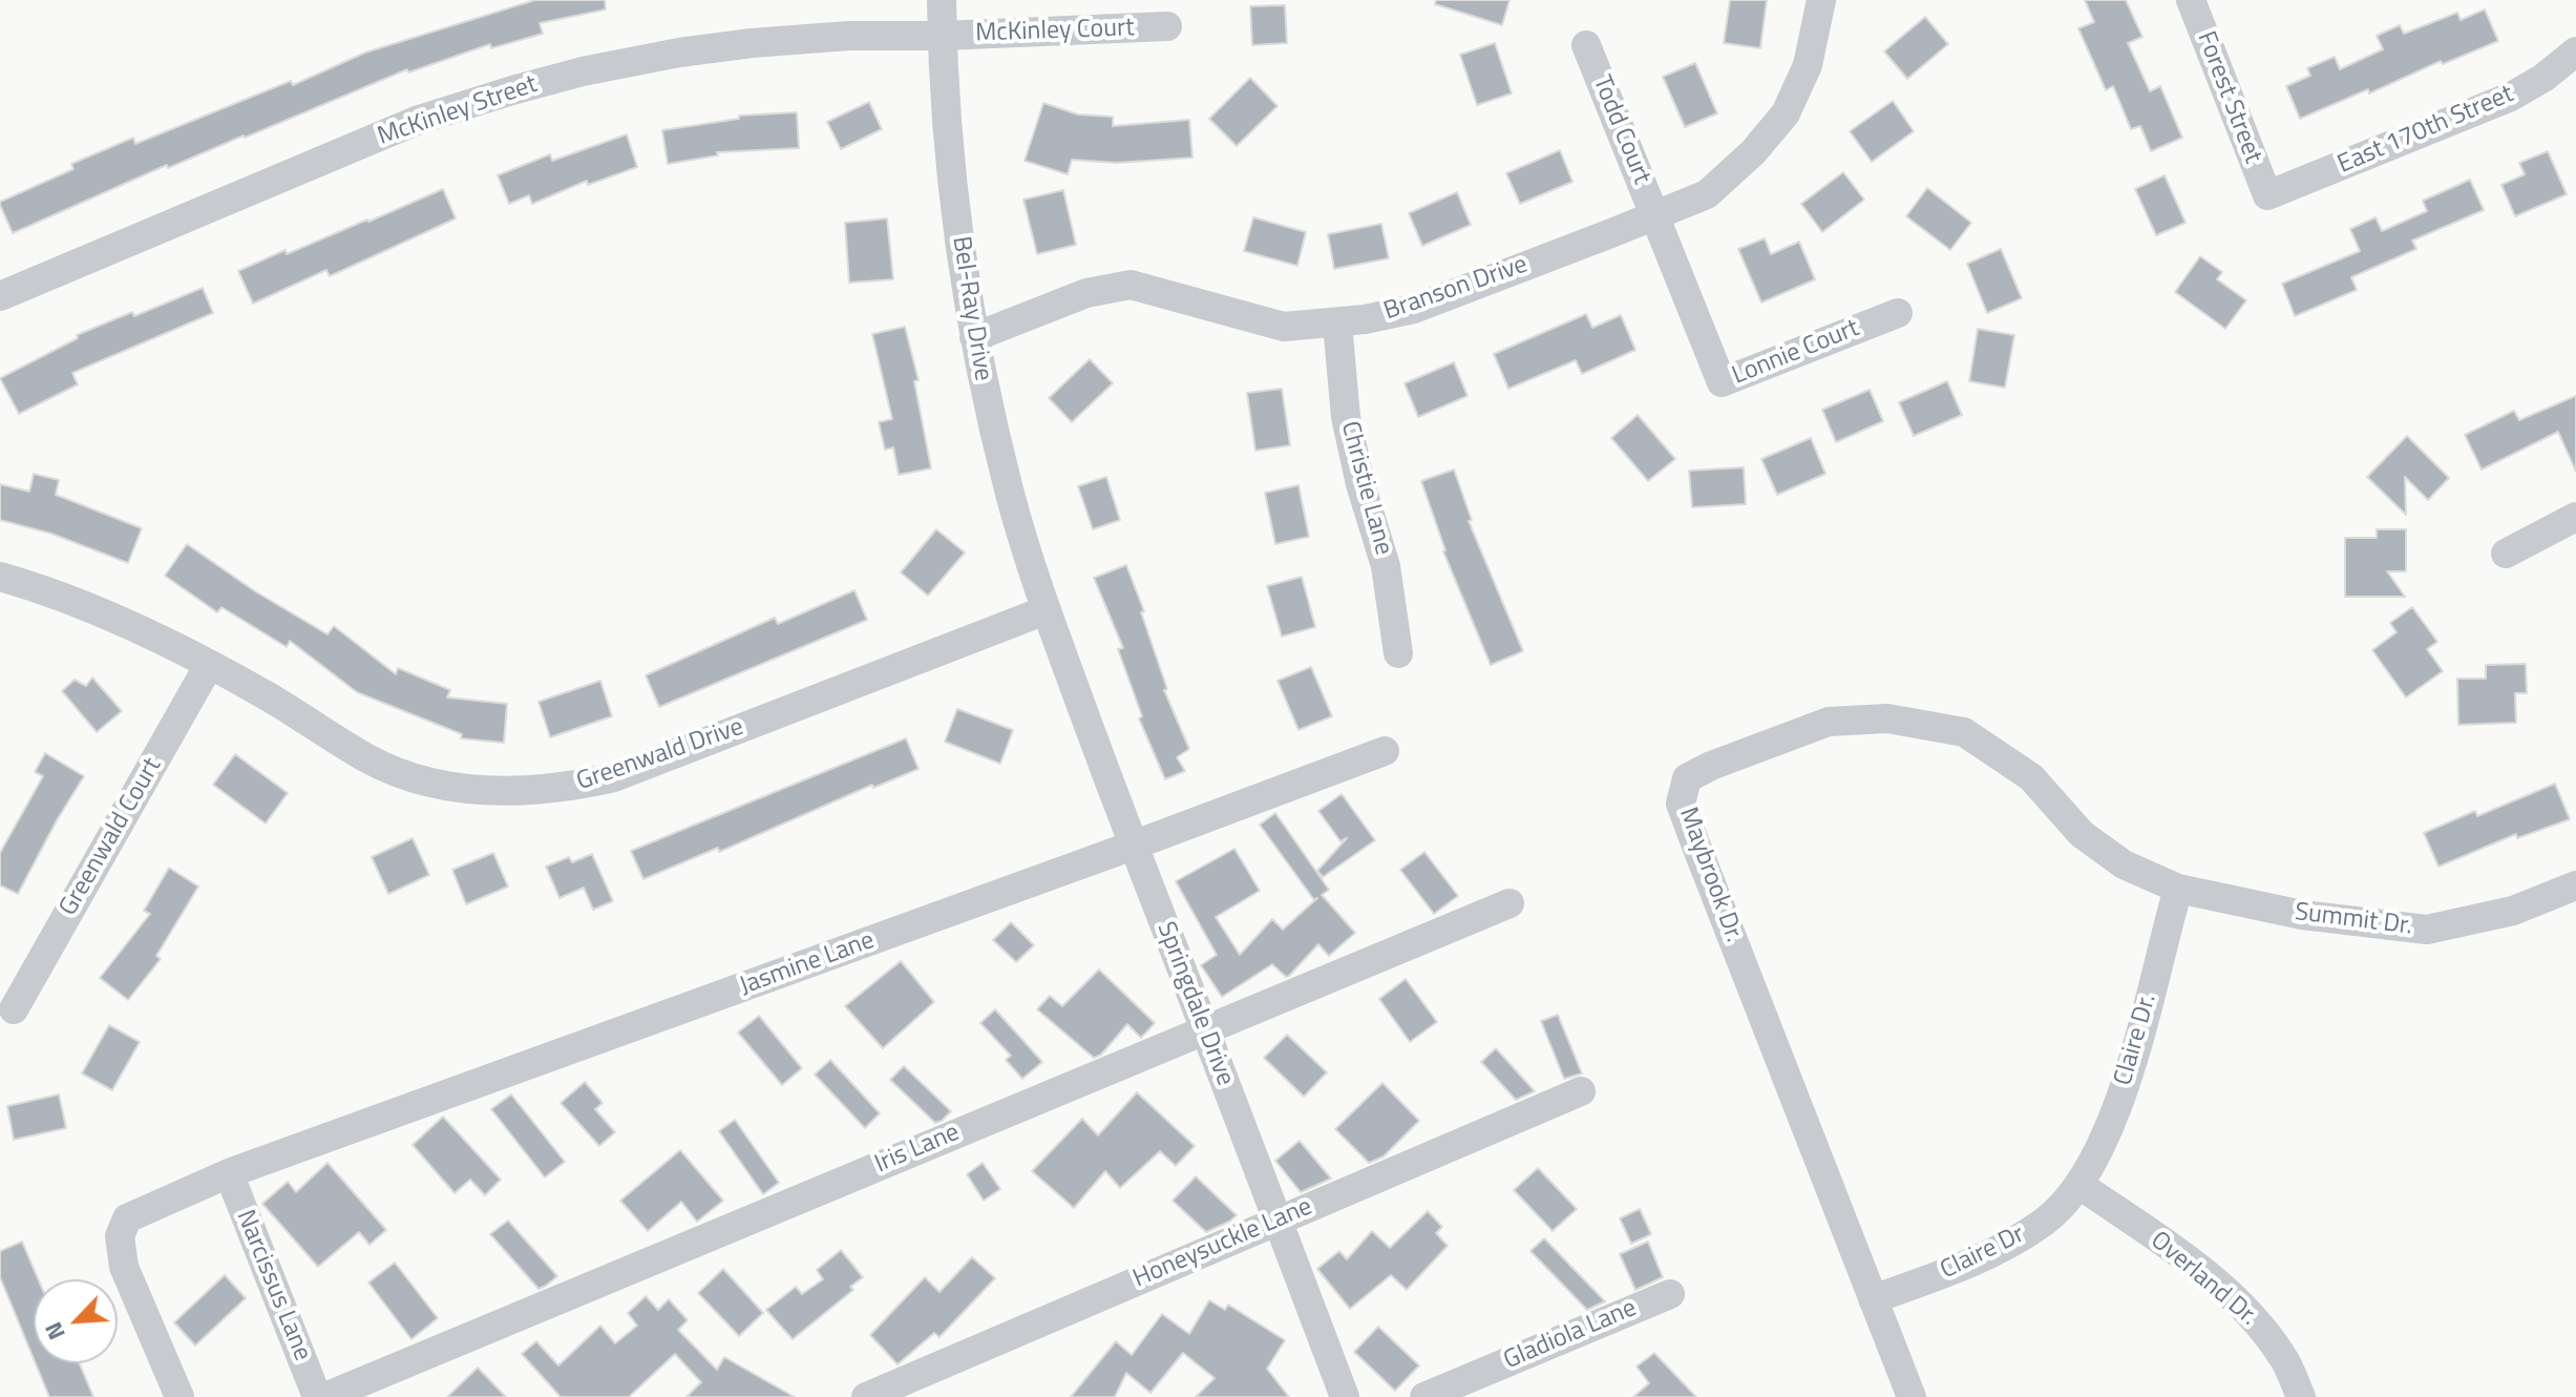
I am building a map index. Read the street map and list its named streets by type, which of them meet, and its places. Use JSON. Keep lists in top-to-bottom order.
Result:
{
  "streets": {
    "street": [
      "McKinley Court",
      "Forest Street",
      "McKinley Street",
      "Todd Court",
      "East 170th Street",
      "Branson Drive",
      "Bel-Ray Drive",
      "Lonnie Court",
      "Christie Lane",
      "Greenwald Drive",
      "Greenwald Court",
      "Maybrook Dr.",
      "Summit Dr.",
      "Jasmine Lane",
      "Springdale Drive",
      "Claire Dr.",
      "Iris Lane",
      "Honeysuckle Lane",
      "Claire Dr",
      "Overland Dr.",
      "Narcissus Lane",
      "Gladiola Lane"
    ]
  },
  "crossings": [
    ["McKinley Court", "McKinley Street"],
    ["McKinley Court", "Bel-Ray Drive"],
    ["Forest Street", "East 170th Street"],
    ["McKinley Street", "Bel-Ray Drive"],
    ["Todd Court", "Branson Drive"],
    ["Todd Court", "Lonnie Court"],
    ["Branson Drive", "Bel-Ray Drive"],
    ["Branson Drive", "Lonnie Court"],
    ["Branson Drive", "Christie Lane"],
    ["Bel-Ray Drive", "Greenwald Drive"],
    ["Bel-Ray Drive", "Springdale Drive"],
    ["Greenwald Drive", "Greenwald Court"],
    ["Greenwald Drive", "Springdale Drive"],
    ["Maybrook Dr.", "Summit Dr."],
    ["Maybrook Dr.", "Claire Dr."],
    ["Maybrook Dr.", "Claire Dr"],
    ["Summit Dr.", "Claire Dr."],
    ["Jasmine Lane", "Springdale Drive"],
    ["Jasmine Lane", "Narcissus Lane"],
    ["Springdale Drive", "Iris Lane"],
    ["Springdale Drive", "Honeysuckle Lane"],
    ["Claire Dr.", "Claire Dr"],
    ["Claire Dr.", "Overland Dr."],
    ["Claire Dr", "Overland Dr."]
  ],
  "north": "bottom left"
}
